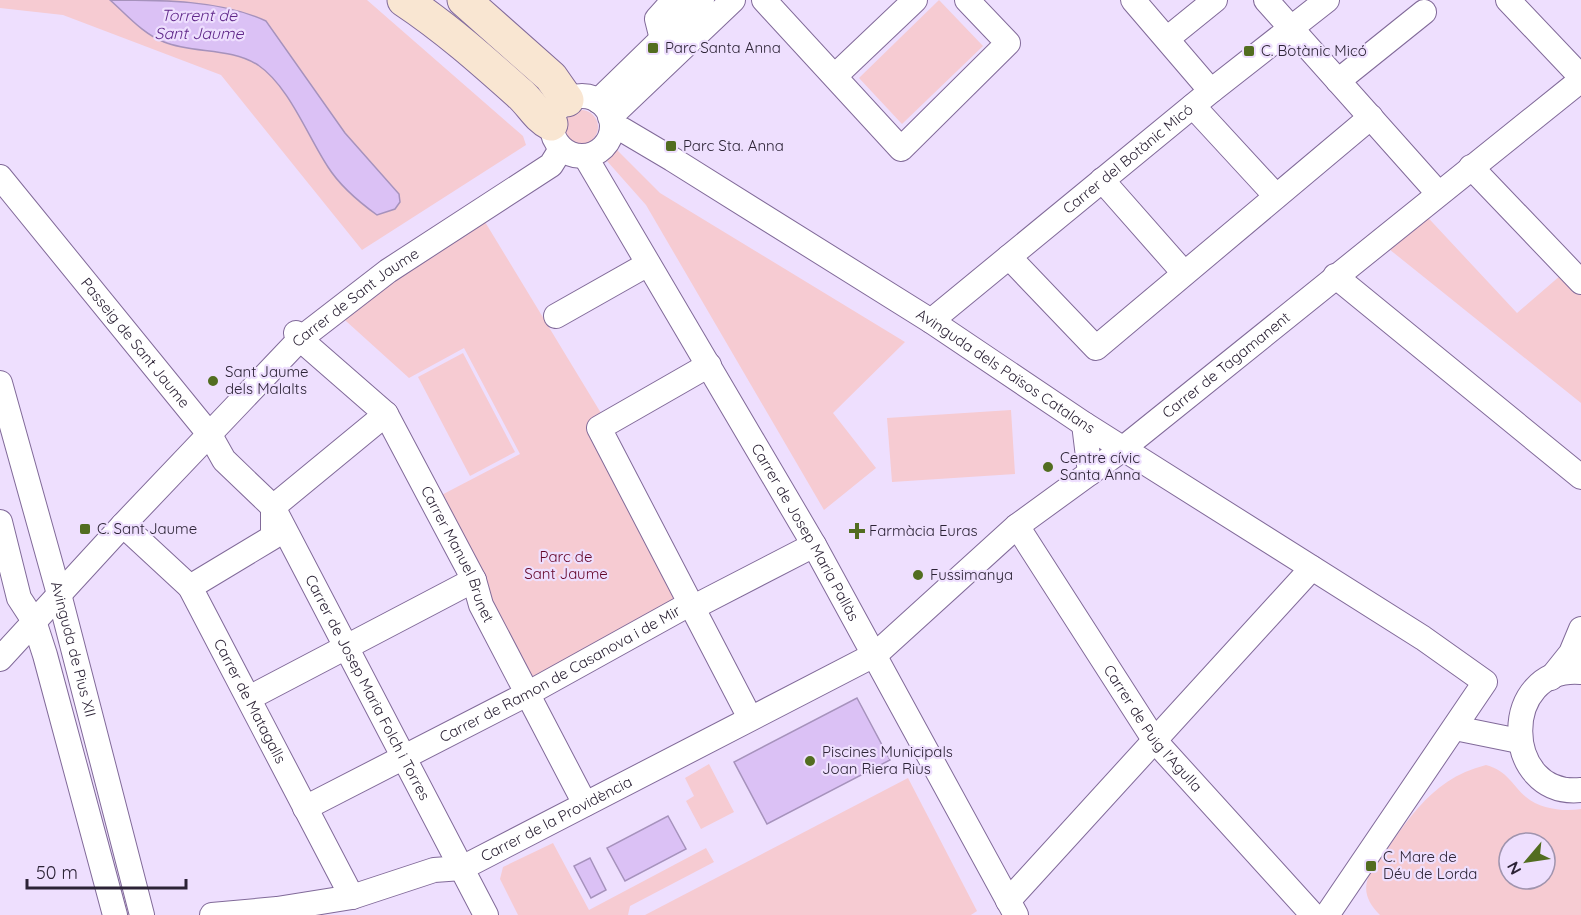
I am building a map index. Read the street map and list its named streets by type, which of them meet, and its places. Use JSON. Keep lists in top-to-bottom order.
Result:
{
  "streets": {
    "street": [
      "Carrer del Botànic Micó",
      "Carrer de Sant Jaume",
      "Passeig de Sant Jaume",
      "Carrer de Tagamanent",
      "Avinguda dels Països Catalans",
      "Carrer de Josep Maria Pallàs",
      "Carrer Manuel Brunet",
      "Avinguda de Pius XII",
      "Carrer de Ramon de Casanova i de Mir",
      "Carrer de Josep Maria Folch i Torres",
      "Carrer de Matagalls",
      "Carrer de Puig l'Agulla",
      "Carrer de la Providència"
    ]
  },
  "crossings": [
    ["Carrer del Botànic Micó", "Avinguda dels Països Catalans"],
    ["Carrer de Sant Jaume", "Passeig de Sant Jaume"],
    ["Carrer de Sant Jaume", "Avinguda dels Països Catalans"],
    ["Carrer de Sant Jaume", "Carrer Manuel Brunet"],
    ["Carrer de Sant Jaume", "Avinguda de Pius XII"],
    ["Carrer de Sant Jaume", "Carrer de Matagalls"],
    ["Passeig de Sant Jaume", "Carrer de Josep Maria Folch i Torres"],
    ["Carrer de Tagamanent", "Avinguda dels Països Catalans"],
    ["Carrer de Tagamanent", "Carrer de Josep Maria Pallàs"],
    ["Carrer de Tagamanent", "Carrer de Puig l'Agulla"],
    ["Carrer de Tagamanent", "Carrer de la Providència"],
    ["Carrer de Josep Maria Pallàs", "Carrer de Ramon de Casanova i de Mir"],
    ["Carrer de Josep Maria Pallàs", "Carrer de la Providència"],
    ["Carrer Manuel Brunet", "Carrer de Ramon de Casanova i de Mir"],
    ["Carrer Manuel Brunet", "Carrer de la Providència"],
    ["Carrer de Ramon de Casanova i de Mir", "Carrer de Josep Maria Folch i Torres"],
    ["Carrer de Ramon de Casanova i de Mir", "Carrer de Matagalls"],
    ["Carrer de Josep Maria Folch i Torres", "Carrer de la Providència"],
    ["Carrer de Matagalls", "Carrer de la Providència"]
  ],
  "water": ["Torrent de Sant Jaume"],
  "parks": ["Parc de Sant Jaume"],
  "places": {
    "transit": [
      "Parc Santa Anna",
      "C. Botànic Micó",
      "Parc Sta. Anna",
      "C. Sant Jaume",
      "C. Mare de Déu de Lorda"
    ],
    "other": [
      "Sant Jaume dels Malalts",
      "Centre cívic Santa Anna",
      "Fussimanya",
      "Piscines Municipals Joan Riera Rius"
    ],
    "health": ["Farmàcia Euras"]
  },
  "scale_bar": "50 m",
  "north": "bottom left"
}
